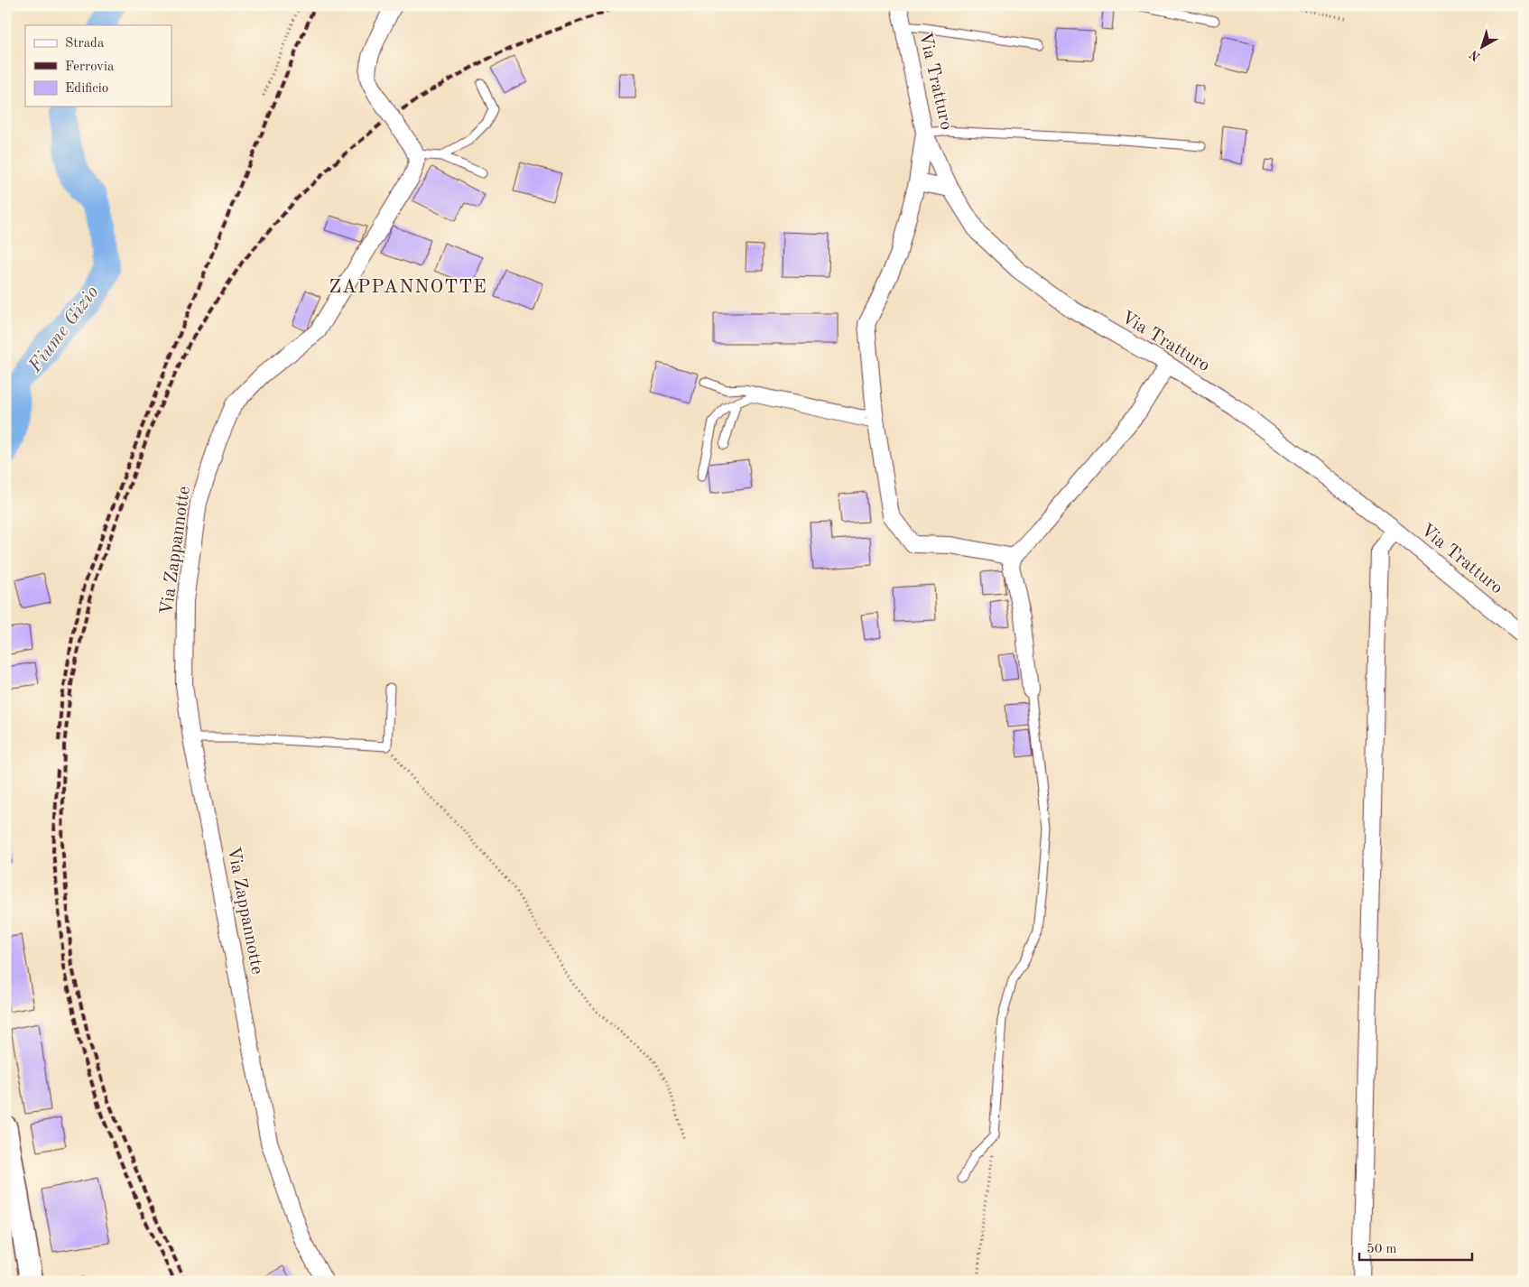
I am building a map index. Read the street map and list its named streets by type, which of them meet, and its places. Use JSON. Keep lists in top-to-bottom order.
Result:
{
  "streets": {
    "street": ["Via Tratturo", "Via Zappannotte"]
  },
  "districts": ["ZAPPANNOTTE"],
  "water": ["Fiume Gizio"],
  "legend": ["Strada", "Ferrovia", "Edificio"],
  "scale_bar": "50 m",
  "north": "bottom left"
}
